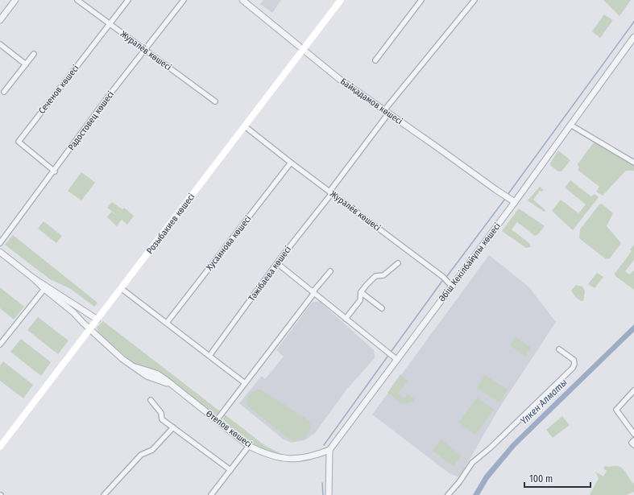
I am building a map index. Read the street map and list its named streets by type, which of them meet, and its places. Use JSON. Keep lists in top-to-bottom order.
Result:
{
  "streets": {
    "main road": ["Розыбакиев көшесі"],
    "street": [
      "Журалёв көшесі",
      "Сеченов көшесі",
      "Байқадамов көшесі",
      "Радостовец көшесі",
      "Хусаинова көшесі",
      "Әбіш Кекілбайұлы көшесі",
      "Тәжібаева көшесі",
      "Өтепов көшесі"
    ]
  },
  "crossings": [
    ["Журалёв көшесі", "Сеченов көшесі"],
    ["Журалёв көшесі", "Радостовец көшесі"],
    ["Журалёв көшесі", "Розыбакиев көшесі"],
    ["Журалёв көшесі", "Хусаинова көшесі"],
    ["Журалёв көшесі", "Әбіш Кекілбайұлы көшесі"],
    ["Журалёв көшесі", "Тәжібаева көшесі"],
    ["Сеченов көшесі", "Радостовец көшесі"],
    ["Байқадамов көшесі", "Розыбакиев көшесі"],
    ["Байқадамов көшесі", "Әбіш Кекілбайұлы көшесі"],
    ["Байқадамов көшесі", "Тәжібаева көшесі"],
    ["Розыбакиев көшесі", "Өтепов көшесі"],
    ["Әбіш Кекілбайұлы көшесі", "Өтепов көшесі"]
  ],
  "water": ["Үлкен Алматы"],
  "scale_bar": "100 m"
}
